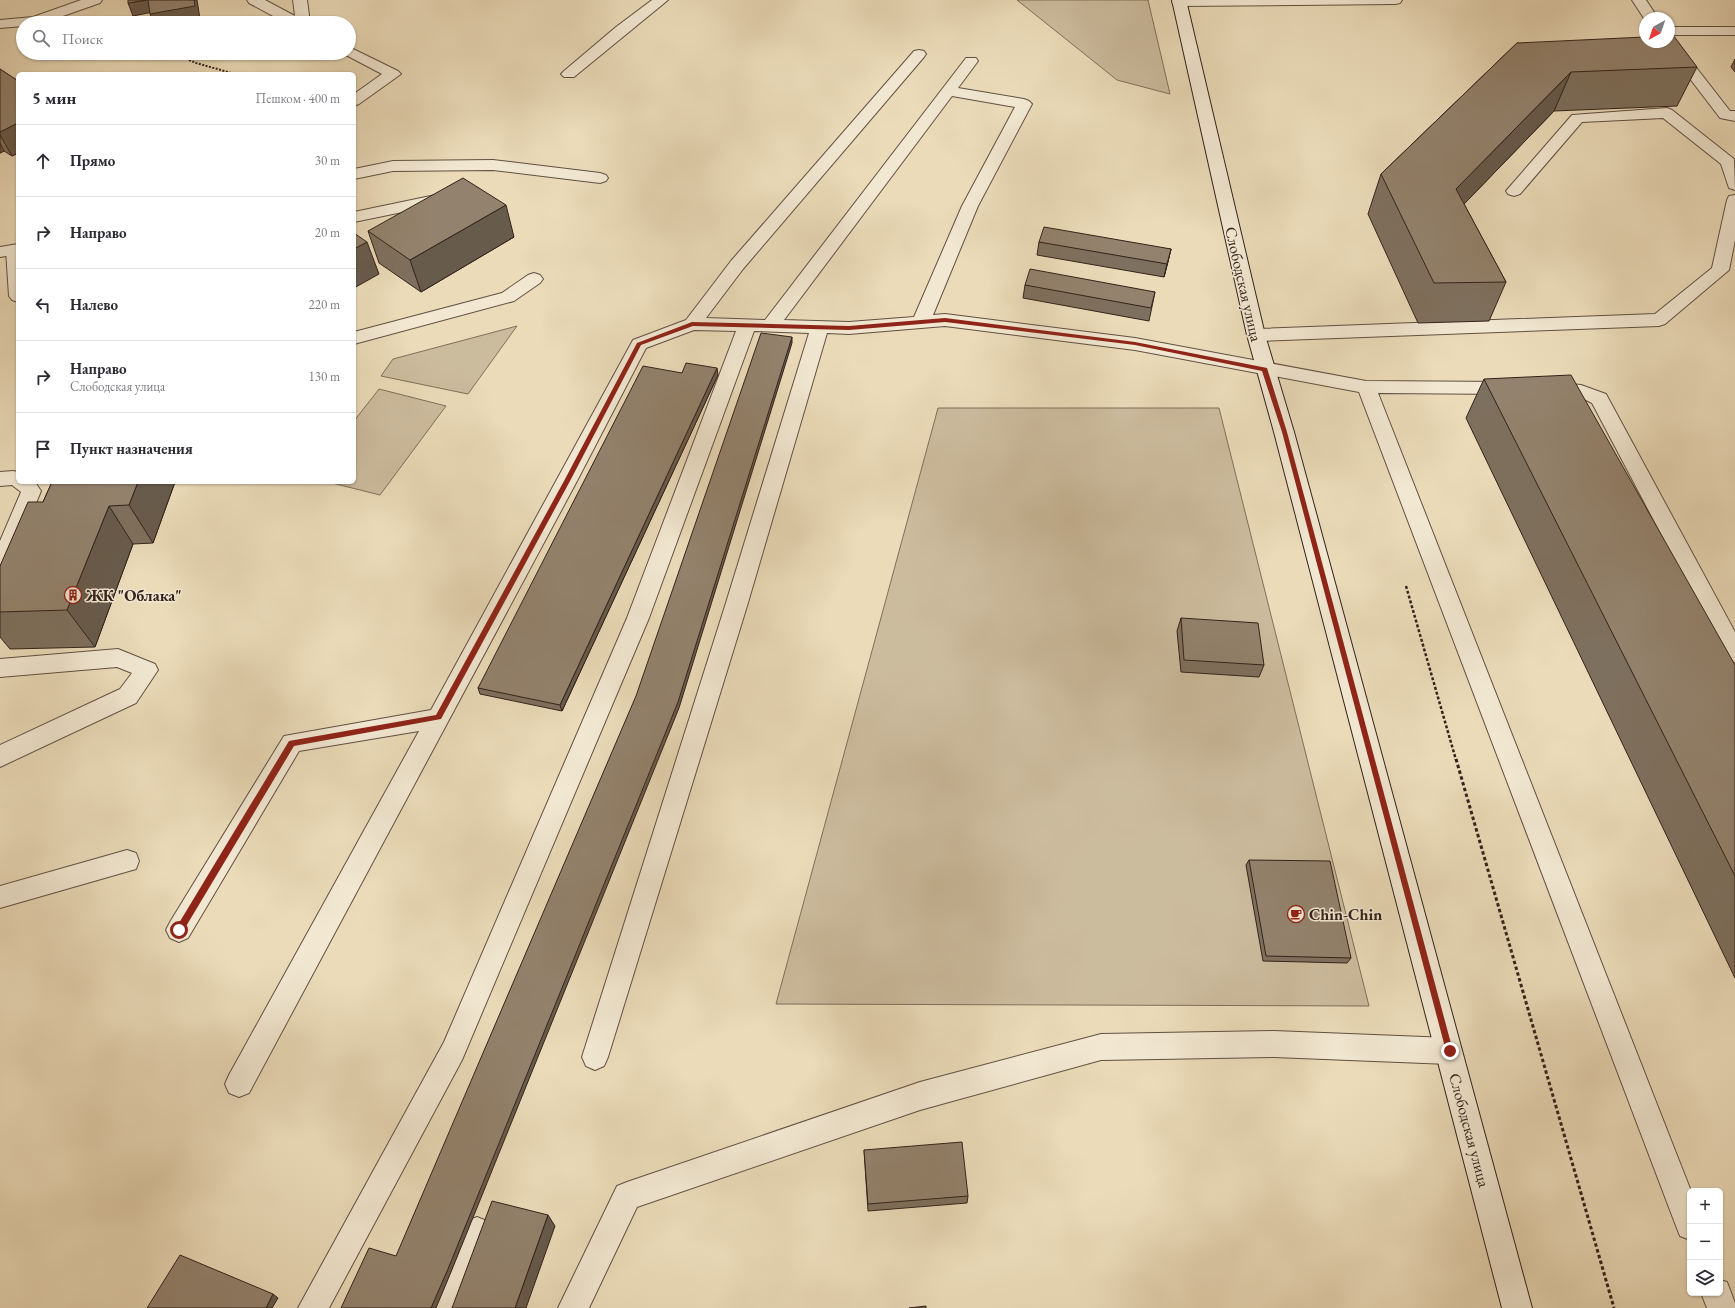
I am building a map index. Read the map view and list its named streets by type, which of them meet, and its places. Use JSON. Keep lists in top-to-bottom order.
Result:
{
  "streets": {
    "street": ["Слободская улица"]
  },
  "places": {
    "building": ["ЖК \"Облака\""],
    "cafe": ["Chin-Chin"]
  },
  "north": "bottom left",
  "page": {
    "search": "Поиск",
    "heading": ["5 мин", "Пешком · 400 m"],
    "list": [
      ["Прямо", "30 m"],
      ["Направо", "20 m"],
      ["Налево", "220 m"],
      ["Направо", "Слободская улица", "130 m"],
      "Пункт назначения"
    ],
    "map_buttons": ["+", "−"]
  }
}
